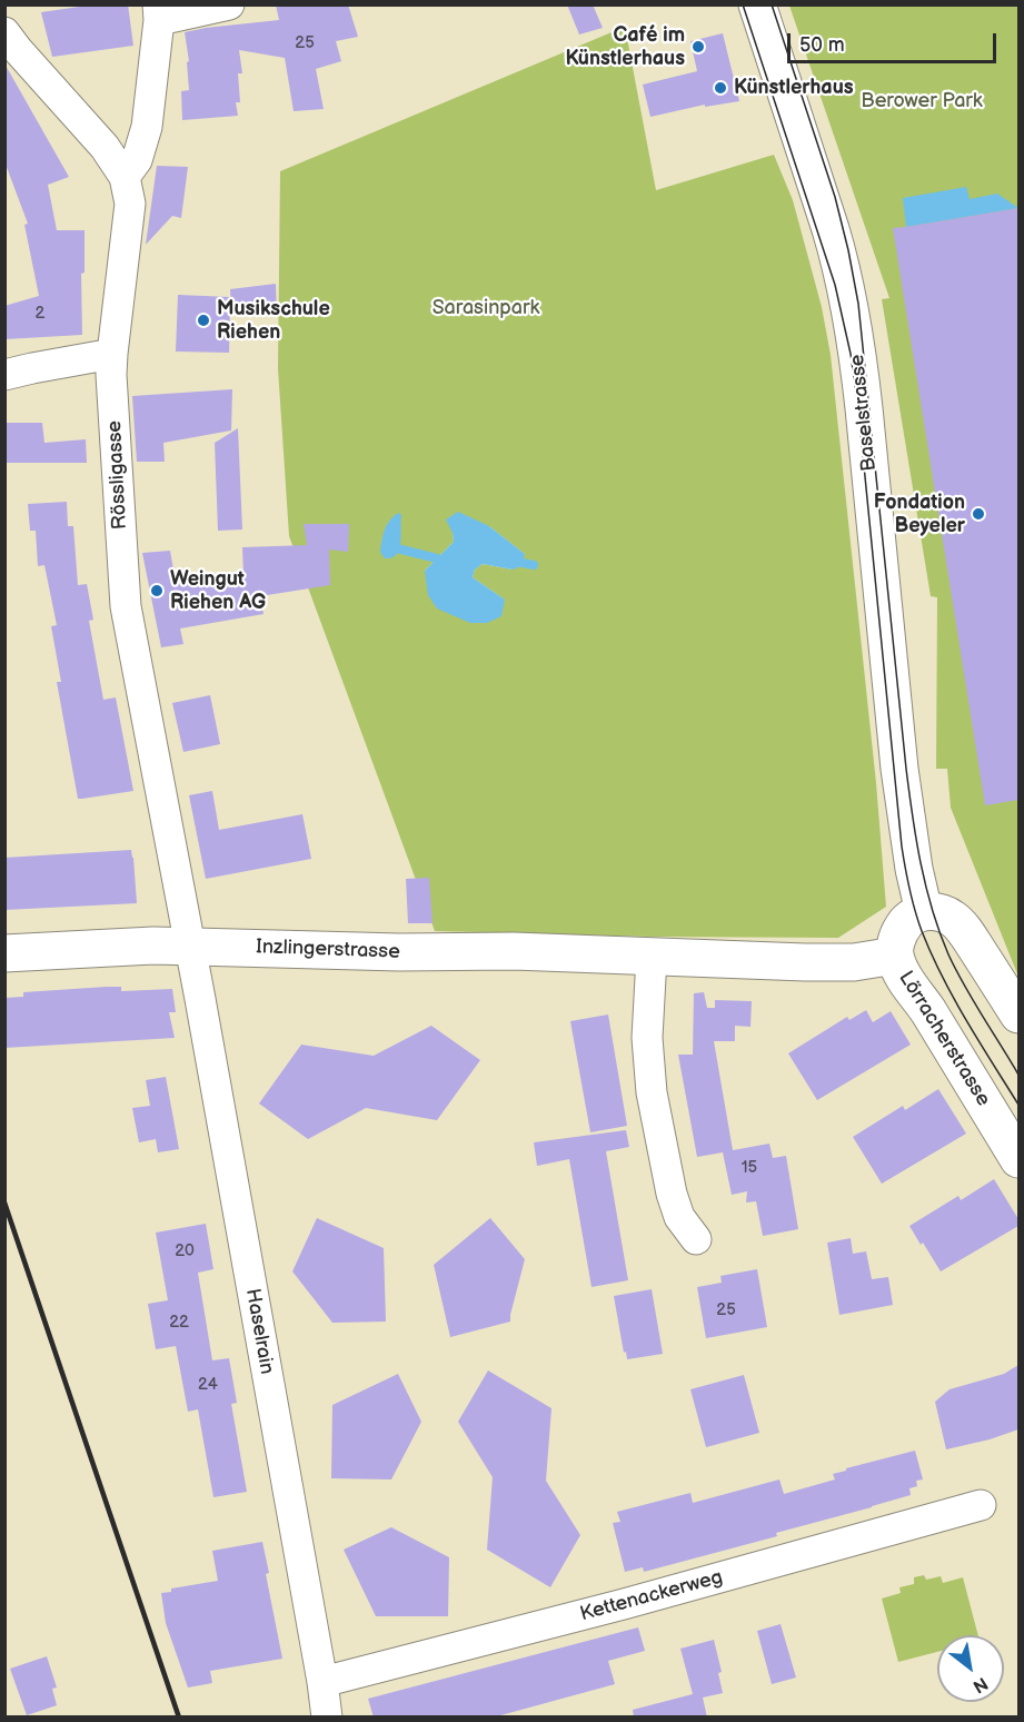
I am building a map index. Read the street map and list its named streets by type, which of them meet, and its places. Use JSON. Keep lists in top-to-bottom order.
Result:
{
  "streets": {
    "main road": ["Baselstrasse", "Inzlingerstrasse", "Lörracherstrasse"],
    "street": ["Rössligasse", "Haselrain", "Kettenackerweg"]
  },
  "crossings": [
    ["Baselstrasse", "Lörracherstrasse"],
    ["Rössligasse", "Inzlingerstrasse"],
    ["Rössligasse", "Haselrain"],
    ["Inzlingerstrasse", "Lörracherstrasse"],
    ["Inzlingerstrasse", "Haselrain"],
    ["Haselrain", "Kettenackerweg"]
  ],
  "parks": ["Berower Park", "Sarasinpark"],
  "places": [
    "Café im Künstlerhaus",
    "Künstlerhaus",
    "Musikschule Riehen",
    "Fondation Beyeler",
    "Weingut Riehen AG"
  ],
  "house_numbers": [
    "25",
    "2",
    "15",
    "20",
    "25",
    "22",
    "24"
  ],
  "scale_bar": "50 m",
  "north": "bottom right"
}
